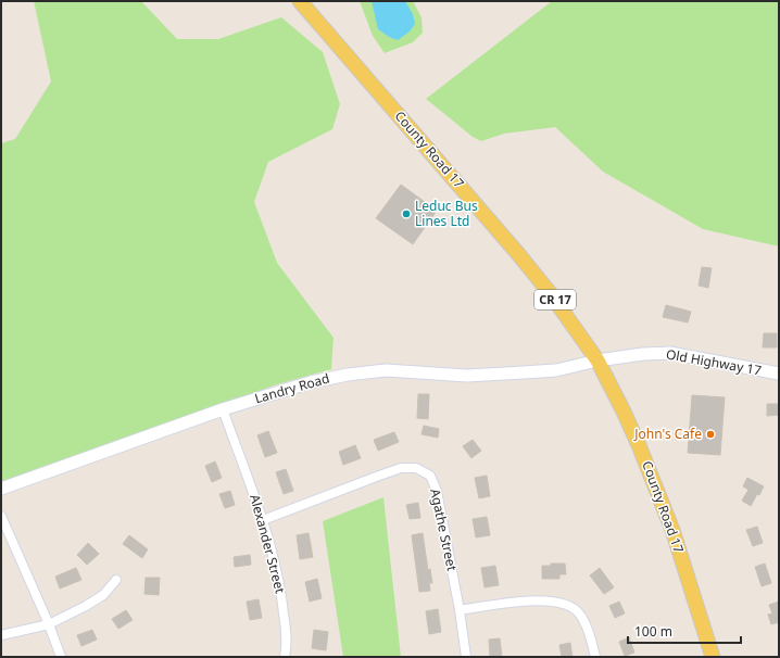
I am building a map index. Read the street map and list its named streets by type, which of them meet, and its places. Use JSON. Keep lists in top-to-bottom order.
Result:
{
  "streets": {
    "main road": [
      "County Road 17",
      "CR 17",
      "Old Highway 17",
      "Landry Road"
    ],
    "street": ["Agathe Street", "Alexander Street"]
  },
  "crossings": [
    ["County Road 17", "Old Highway 17"],
    ["County Road 17", "Landry Road"],
    ["Old Highway 17", "Landry Road"],
    ["Landry Road", "Alexander Street"],
    ["Agathe Street", "Alexander Street"]
  ],
  "places": ["Leduc Bus Lines Ltd", "John's Cafe"],
  "scale_bar": "100 m"
}
